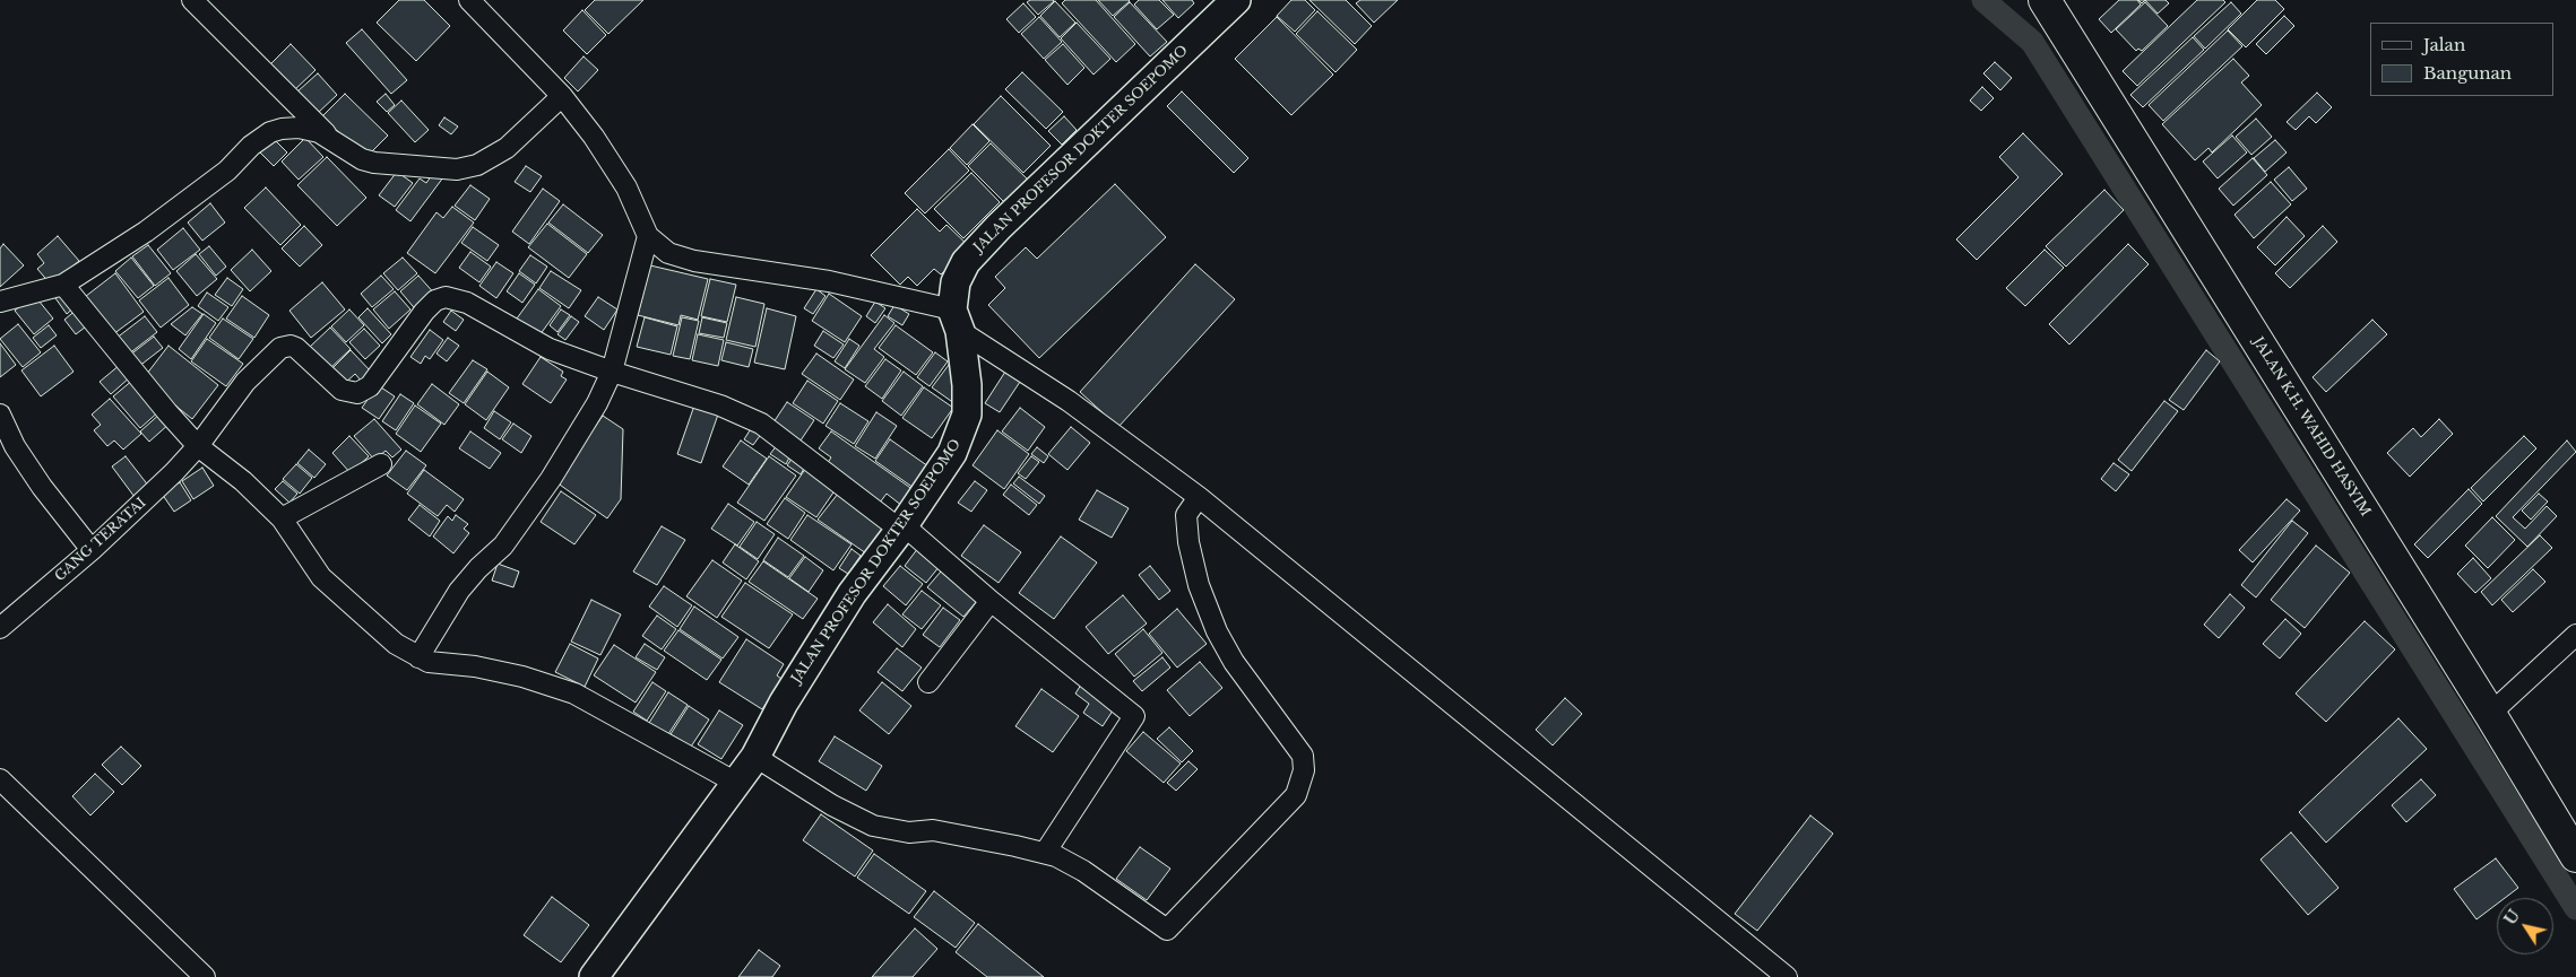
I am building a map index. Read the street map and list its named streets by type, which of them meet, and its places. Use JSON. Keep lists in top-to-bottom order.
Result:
{
  "streets": {
    "main road": ["JALAN PROFESOR DOKTER SOEPOMO", "JALAN K.H. WAHID HASYIM"],
    "street": ["GANG TERATAI"]
  },
  "crossings": [
    ["JALAN PROFESOR DOKTER SOEPOMO", "GANG TERATAI"]
  ],
  "legend": ["Jalan", "Bangunan"],
  "north": "top left"
}
